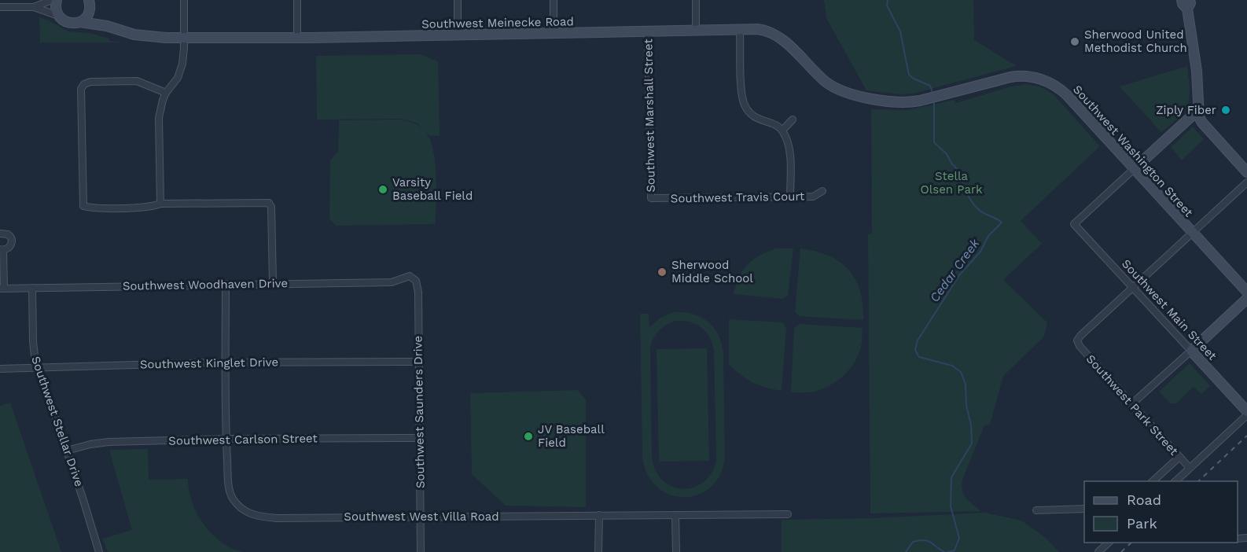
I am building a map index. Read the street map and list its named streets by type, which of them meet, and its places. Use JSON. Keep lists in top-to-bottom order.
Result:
{
  "streets": {
    "main road": ["Southwest Meinecke Road", "Southwest Washington Street", "Southwest Main Street"],
    "street": [
      "Southwest Marshall Street",
      "Southwest Travis Court",
      "Southwest Woodhaven Drive",
      "Southwest Kinglet Drive",
      "Southwest Park Street",
      "Southwest Saunders Drive",
      "Southwest Stellar Drive",
      "Southwest Carlson Street",
      "Southwest West Villa Road"
    ]
  },
  "crossings": [
    ["Southwest Meinecke Road", "Southwest Marshall Street"],
    ["Southwest Meinecke Road", "Southwest Washington Street"],
    ["Southwest Marshall Street", "Southwest Travis Court"],
    ["Southwest Washington Street", "Southwest Main Street"],
    ["Southwest Woodhaven Drive", "Southwest Saunders Drive"],
    ["Southwest Woodhaven Drive", "Southwest Stellar Drive"],
    ["Southwest Woodhaven Drive", "Southwest West Villa Road"],
    ["Southwest Main Street", "Southwest Park Street"],
    ["Southwest Kinglet Drive", "Southwest Saunders Drive"],
    ["Southwest Kinglet Drive", "Southwest Stellar Drive"],
    ["Southwest Kinglet Drive", "Southwest West Villa Road"],
    ["Southwest Saunders Drive", "Southwest Carlson Street"],
    ["Southwest Saunders Drive", "Southwest West Villa Road"],
    ["Southwest Stellar Drive", "Southwest Carlson Street"],
    ["Southwest Carlson Street", "Southwest West Villa Road"]
  ],
  "water": ["Cedar Creek"],
  "parks": ["Stella Olsen Park"],
  "places": [
    "Sherwood United Methodist Church",
    "Ziply Fiber",
    "Varsity Baseball Field",
    "Sherwood Middle School",
    "JV Baseball Field"
  ],
  "legend": ["Road", "Park"]
}
